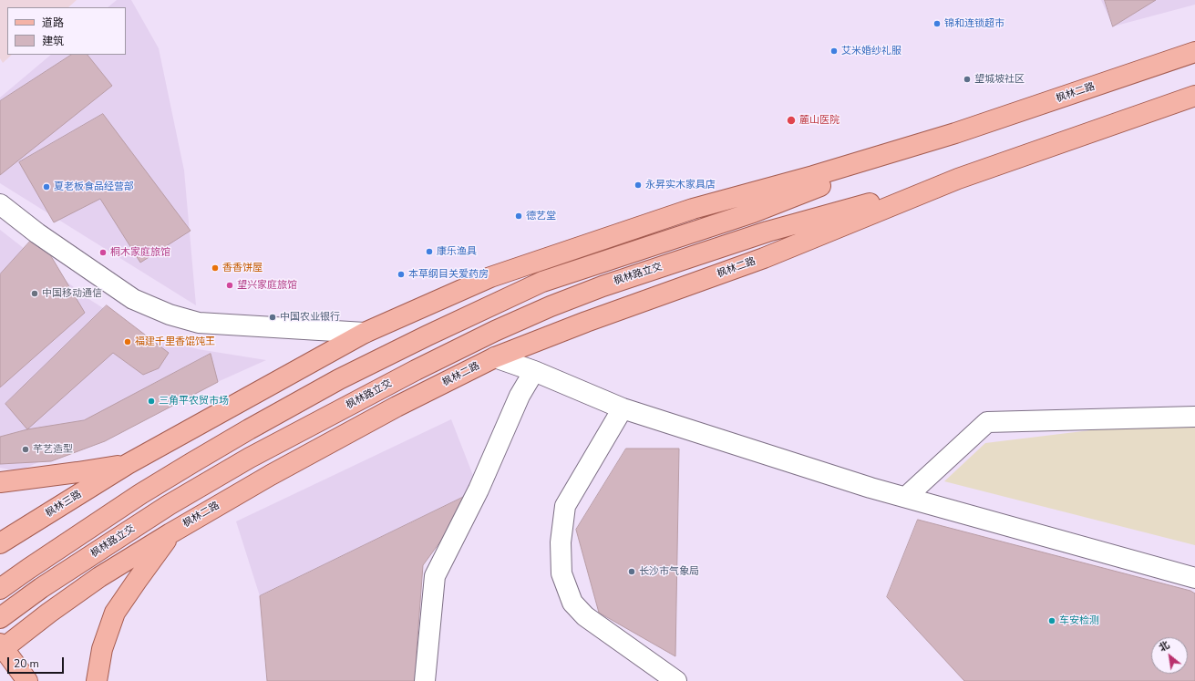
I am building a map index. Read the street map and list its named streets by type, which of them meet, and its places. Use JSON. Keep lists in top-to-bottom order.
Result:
{
  "streets": {
    "main road": ["枫林二路", "枫林路立交", "枫林三路"]
  },
  "crossings": [
    ["枫林二路", "枫林路立交"],
    ["枫林二路", "枫林三路"]
  ],
  "places": [
    "锦和连锁超市",
    "艾米婚纱礼服",
    "望城坡社区",
    "麓山医院",
    "永昇实木家具店",
    "夏老板食品经营部",
    "德艺堂",
    "康乐渔具",
    "桐木家庭旅馆",
    "香香饼屋",
    "本草纲目关爱药房",
    "望兴家庭旅馆",
    "中国移动通信",
    "中国农业银行",
    "福建千里香馄饨王",
    "三角平农贸市场",
    "芊艺造型",
    "长沙市气象局",
    "车安检测"
  ],
  "legend": ["道路", "建筑"],
  "scale_bar": "20 m",
  "north": "top left"
}
